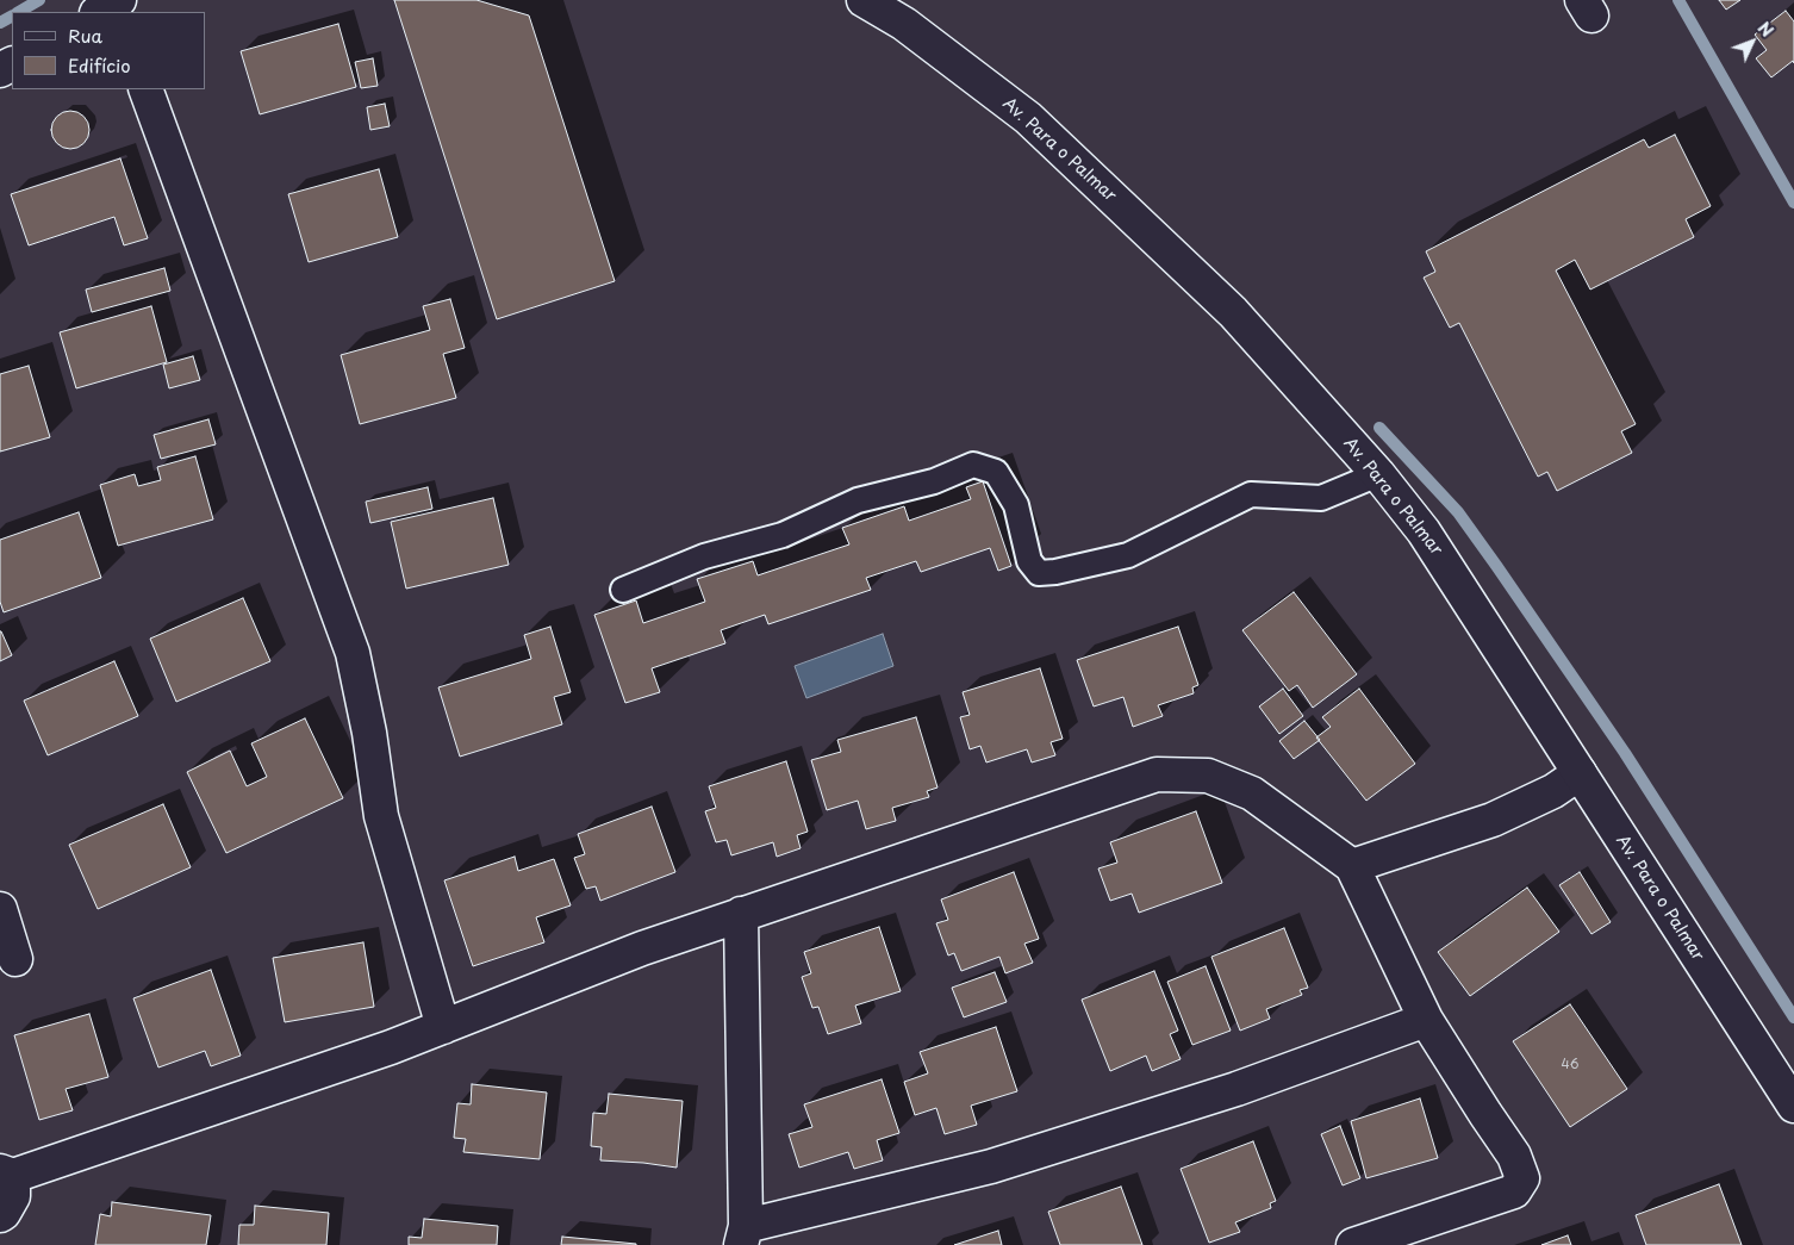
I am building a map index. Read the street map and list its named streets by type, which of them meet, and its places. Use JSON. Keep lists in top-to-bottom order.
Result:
{
  "streets": {
    "street": ["Av. Para o Palmar"]
  },
  "house_numbers": ["46"],
  "legend": ["Rua", "Edifício"],
  "north": "top right"
}
